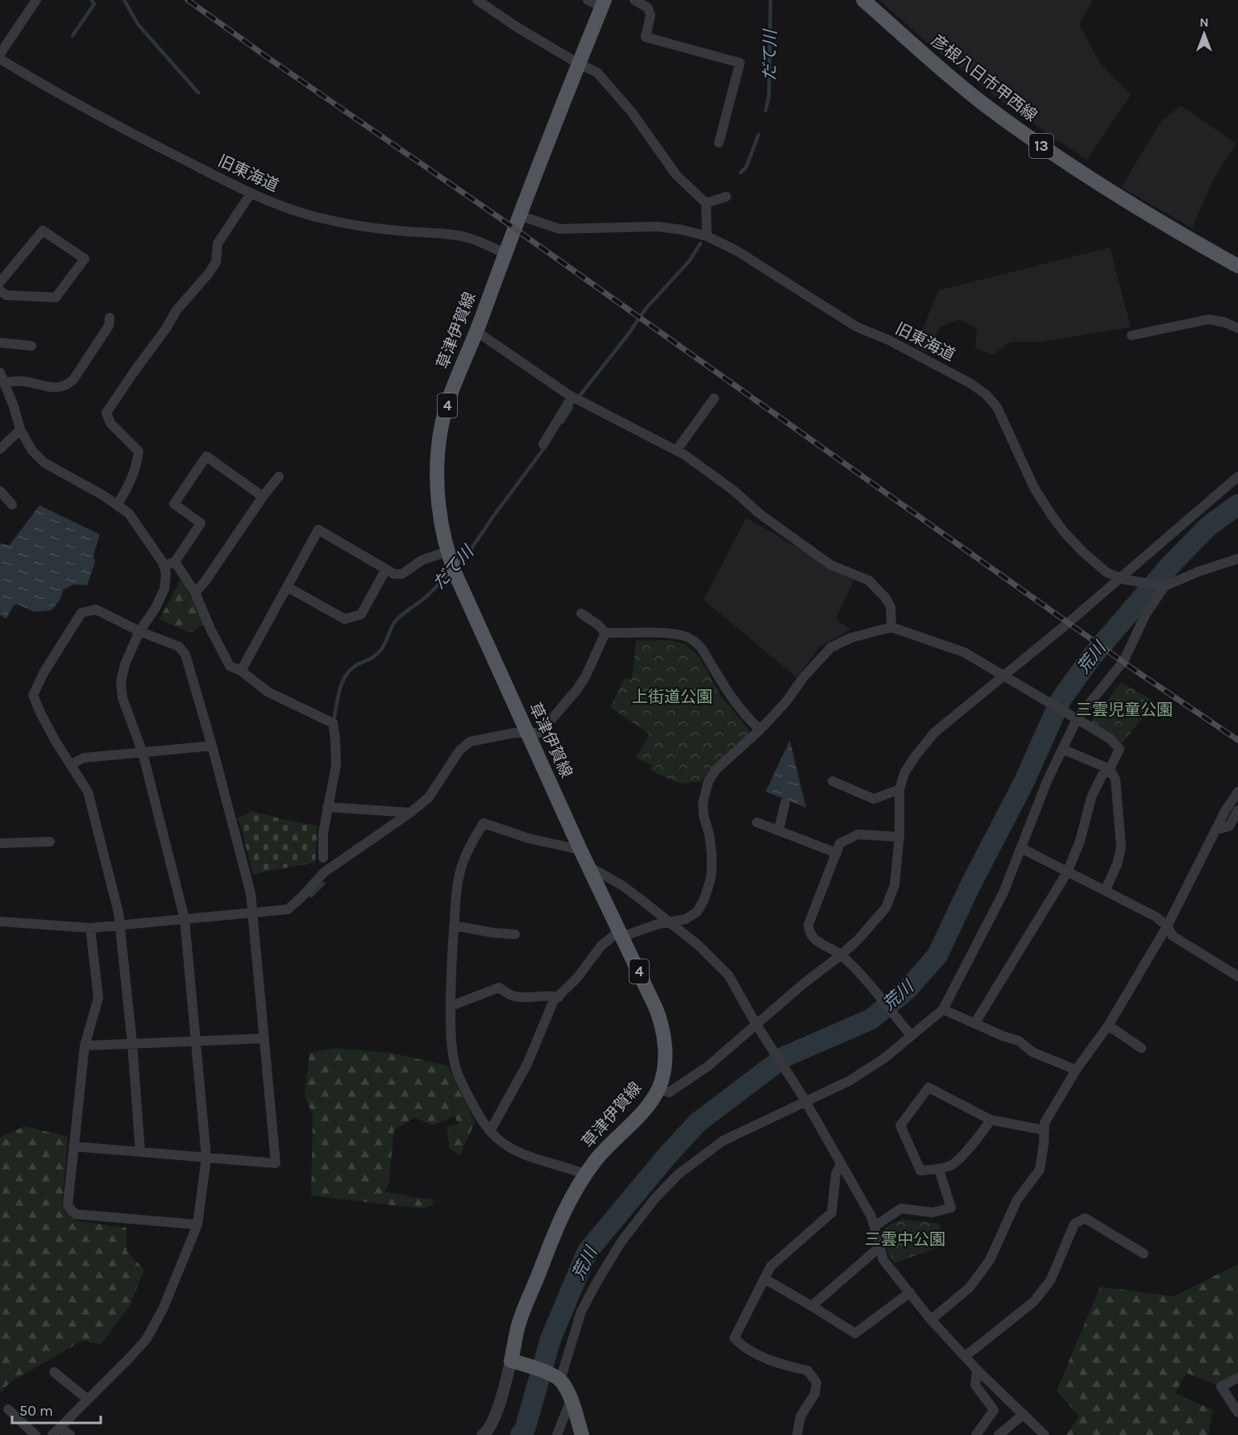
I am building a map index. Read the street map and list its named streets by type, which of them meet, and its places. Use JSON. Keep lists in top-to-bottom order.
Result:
{
  "streets": {
    "main road": [
      "彦根八日市甲西線",
      "13",
      "草津伊賀線",
      "4"
    ],
    "street": ["旧東海道"]
  },
  "crossings": [
    ["旧東海道", "草津伊賀線"]
  ],
  "water": ["だて川", "荒川"],
  "parks": ["上街道公園", "三雲児童公園", "三雲中公園"],
  "scale_bar": "50 m",
  "north": "top"
}
